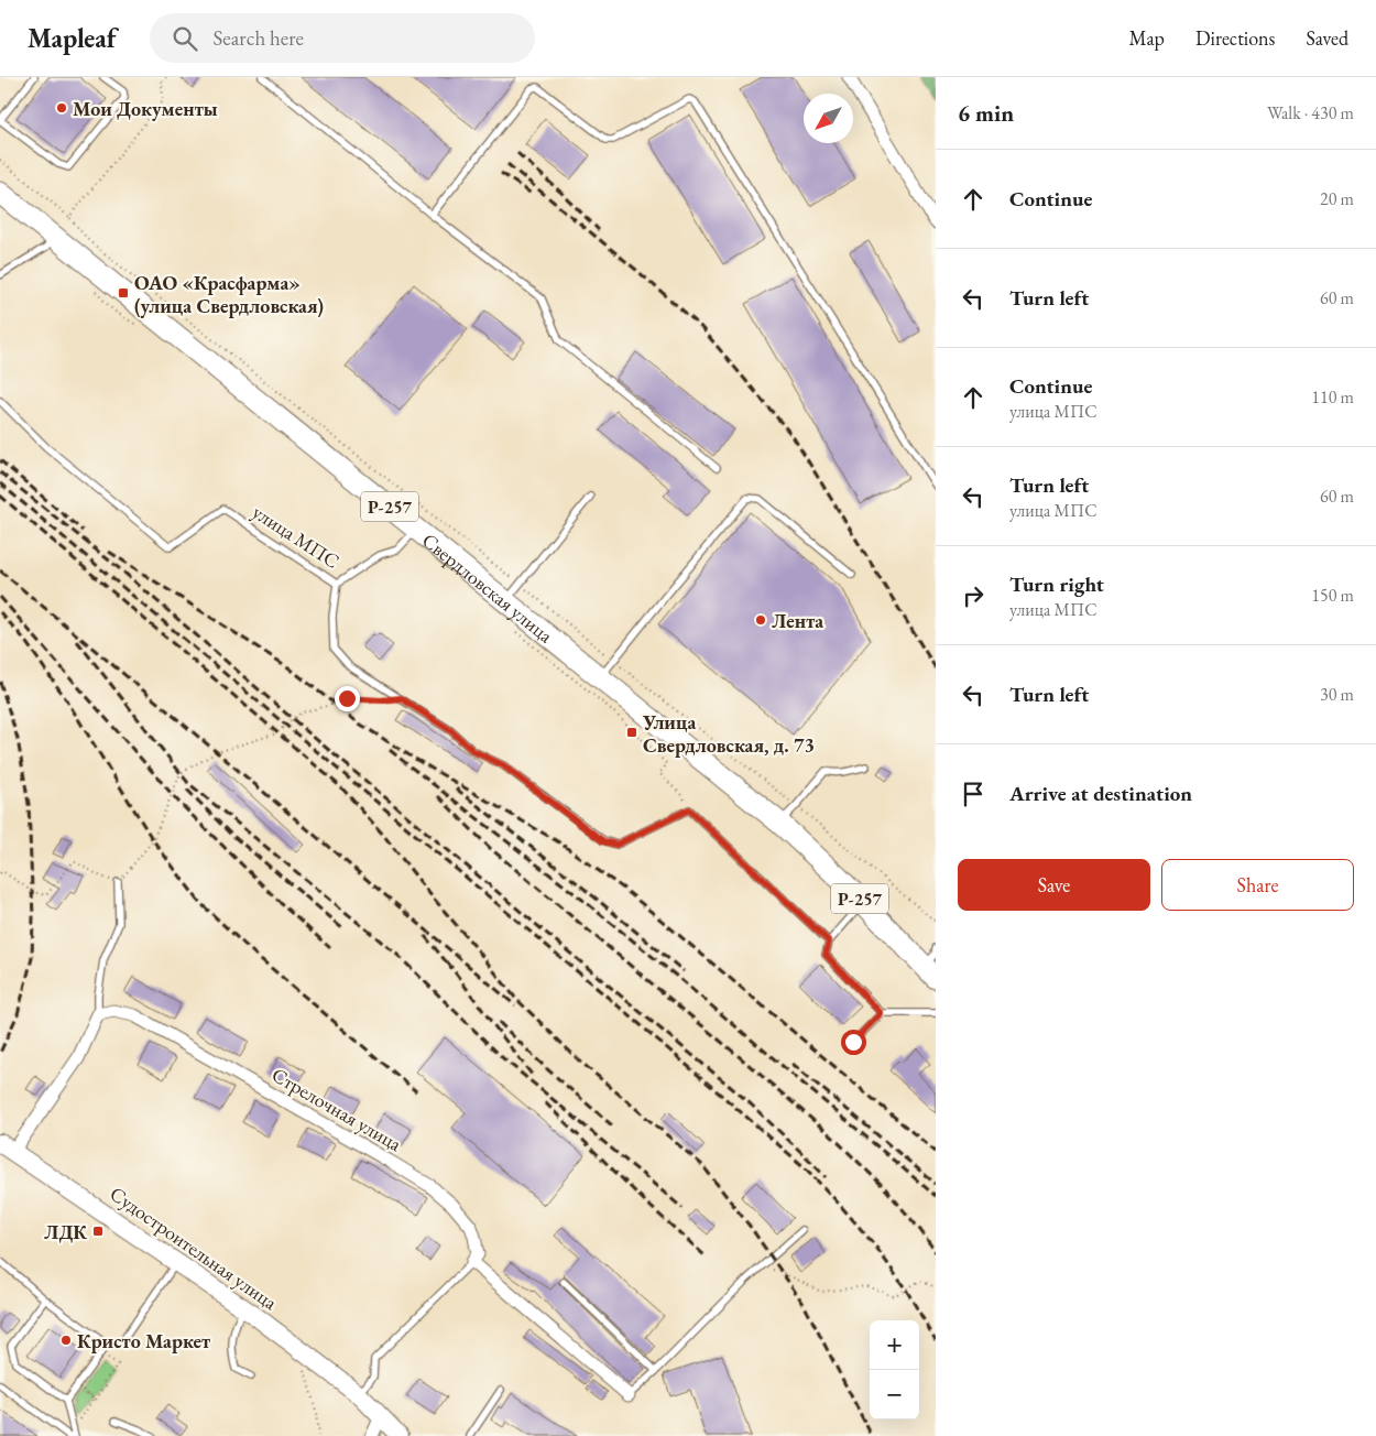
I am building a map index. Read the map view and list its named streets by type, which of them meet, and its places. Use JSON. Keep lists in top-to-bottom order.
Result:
{
  "streets": {
    "highway": ["Р-257", "Свердловская улица"],
    "main road": ["Судостроительная улица"],
    "street": ["Стрелочная улица"],
    "lane": ["улица МПС"]
  },
  "places": {
    "other": ["Мои Документы", "Лента", "Кристо Маркет"],
    "transit": ["ОАО «Красфарма» (улица Свердловская)", "Улица Свердловская, д. 73", "ЛДК"]
  },
  "north": "bottom left",
  "page": {
    "header": "Mapleaf",
    "search": "Search here",
    "nav": ["Map", "Directions", "Saved"],
    "heading": ["6 min", "Walk · 430 m"],
    "list": [
      ["Continue", "20 m"],
      ["Turn left", "60 m"],
      ["Continue", "улица МПС", "110 m"],
      ["Turn left", "улица МПС", "60 m"],
      ["Turn right", "улица МПС", "150 m"],
      ["Turn left", "30 m"],
      "Arrive at destination"
    ],
    "buttons": ["Save", "Share"],
    "map_buttons": ["+", "−"]
  }
}
